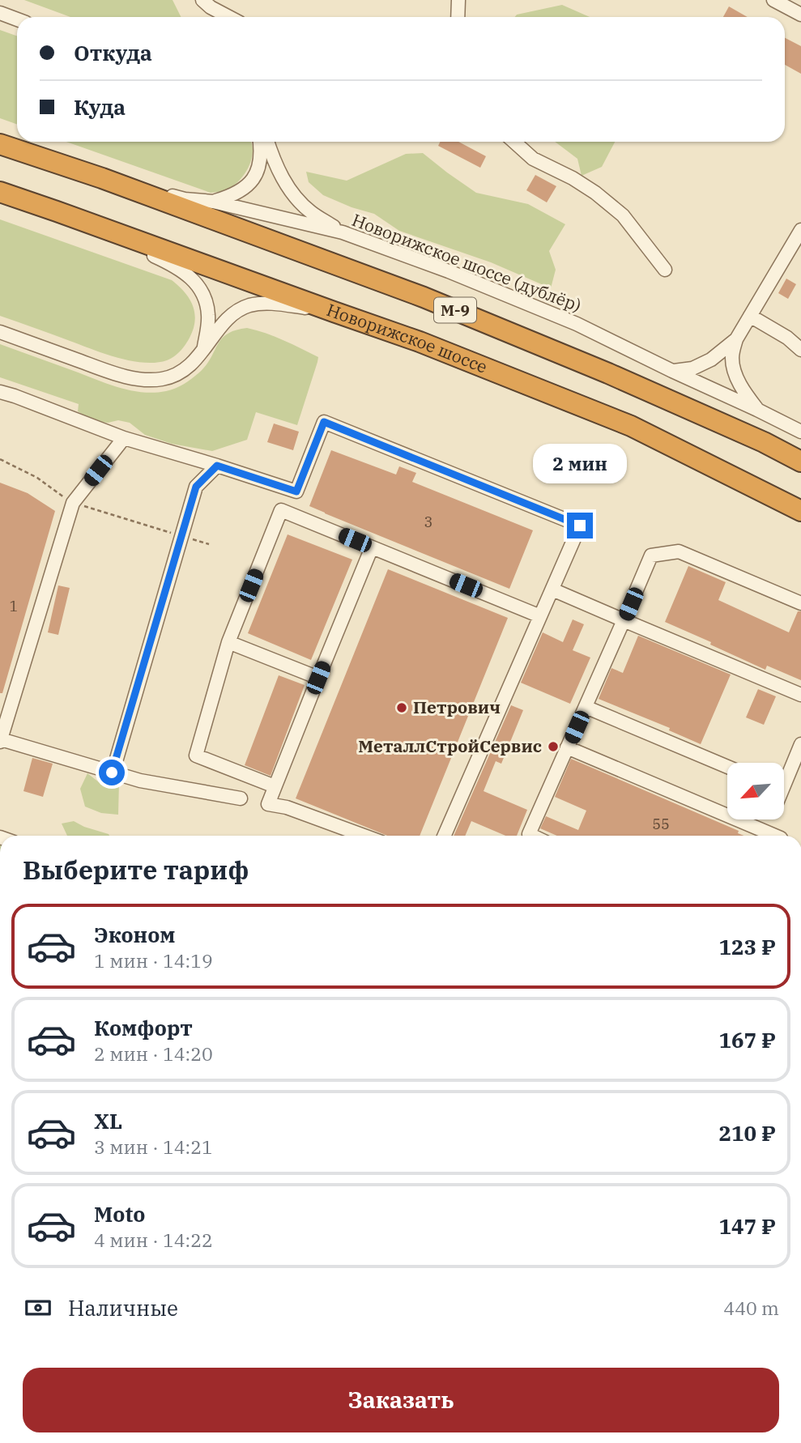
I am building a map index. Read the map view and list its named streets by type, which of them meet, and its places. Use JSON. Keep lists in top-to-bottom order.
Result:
{
  "streets": {
    "highway": ["М-9", "Новорижское шоссе"],
    "street": ["Новорижское шоссе (дублёр)"]
  },
  "crossings": [
    ["Новорижское шоссе (дублёр)", "М-9"],
    ["М-9", "Новорижское шоссе"]
  ],
  "places": ["Петрович", "МеталлСтройСервис"],
  "house_numbers": ["3", "1", "55"],
  "north": "bottom left",
  "page": {
    "banner": ["Откуда", "Куда"],
    "bubble": "2 мин",
    "heading": "Выберите тариф",
    "list": [
      {
        "name": "Эконом",
        "note": "1 мин · 14:19",
        "value": "123 ₽"
      },
      {
        "name": "Комфорт",
        "note": "2 мин · 14:20",
        "value": "167 ₽"
      },
      {
        "name": "XL",
        "note": "3 мин · 14:21",
        "value": "210 ₽"
      },
      {
        "name": "Moto",
        "note": "4 мин · 14:22",
        "value": "147 ₽"
      }
    ],
    "pay": ["Наличные", "440 m"],
    "buttons": "Заказать"
  }
}
